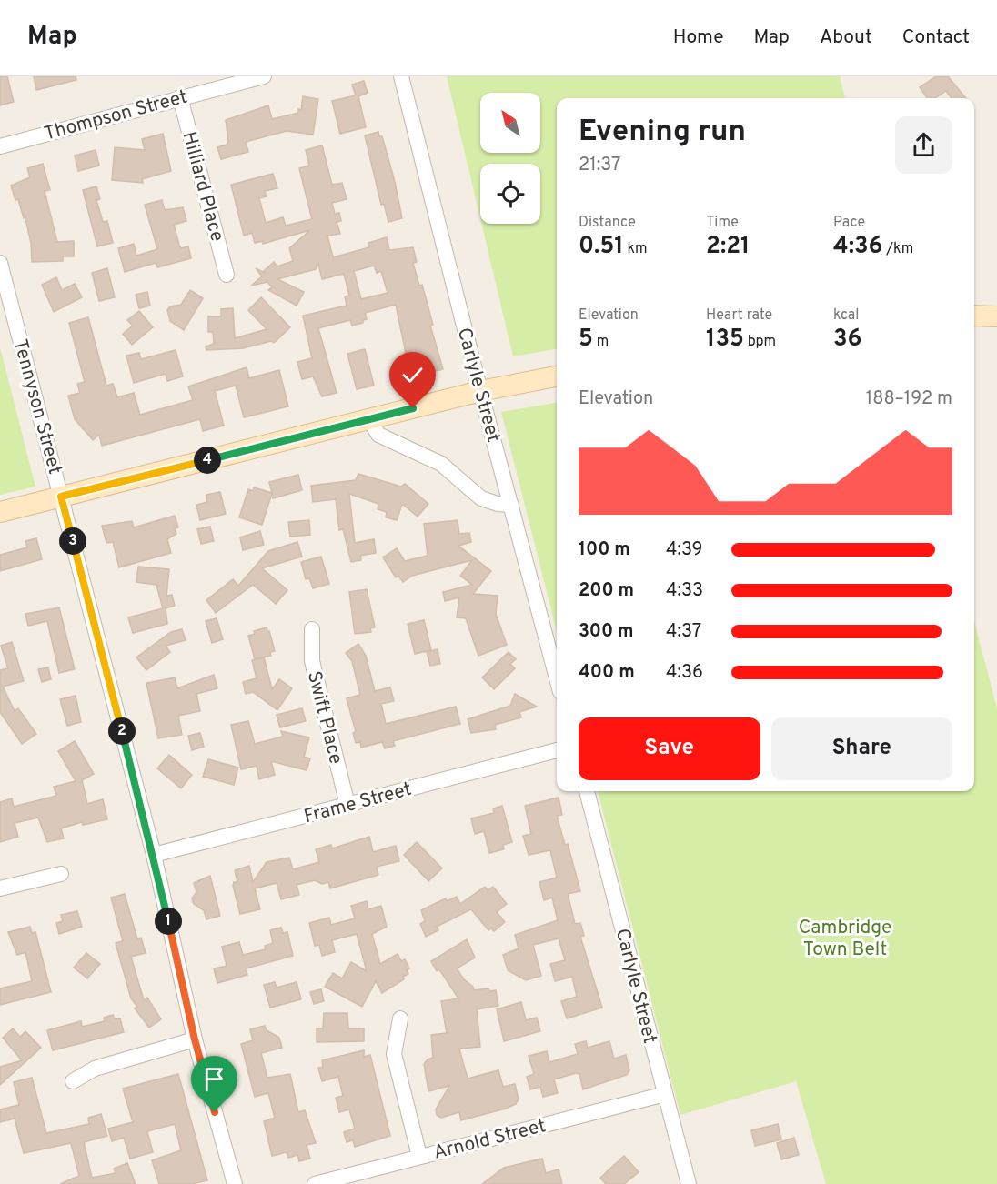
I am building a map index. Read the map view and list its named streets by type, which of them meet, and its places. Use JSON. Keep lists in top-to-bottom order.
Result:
{
  "streets": {
    "street": [
      "Thompson Street",
      "Hilliard Place",
      "Carlyle Street",
      "Tennyson Street",
      "Swift Place",
      "Frame Street",
      "Arnold Street"
    ]
  },
  "crossings": [
    ["Thompson Street", "Hilliard Place"],
    ["Carlyle Street", "Arnold Street"],
    ["Tennyson Street", "Frame Street"],
    ["Swift Place", "Frame Street"]
  ],
  "parks": ["Cambridge Town Belt"],
  "north": "top left",
  "page": {
    "header": "Map",
    "nav": [
      "Home",
      "Map",
      "About",
      "Contact"
    ],
    "heading": ["Evening run", "21:37"],
    "stats": [
      ["Distance", "0.51 km"],
      ["Time", "2:21"],
      ["Pace", "4:36 /km"],
      ["Elevation", "5 m"],
      ["Heart rate", "135 bpm"],
      ["kcal", "36"]
    ],
    "chart": ["Elevation", "188–192 m"],
    "pins": [
      "4",
      "3",
      "2",
      "1"
    ],
    "list": [
      {
        "name": "100 m",
        "note": "4:39"
      },
      {
        "name": "200 m",
        "note": "4:33"
      },
      {
        "name": "300 m",
        "note": "4:37"
      },
      {
        "name": "400 m",
        "note": "4:36"
      }
    ],
    "buttons": ["Save", "Share"]
  }
}
